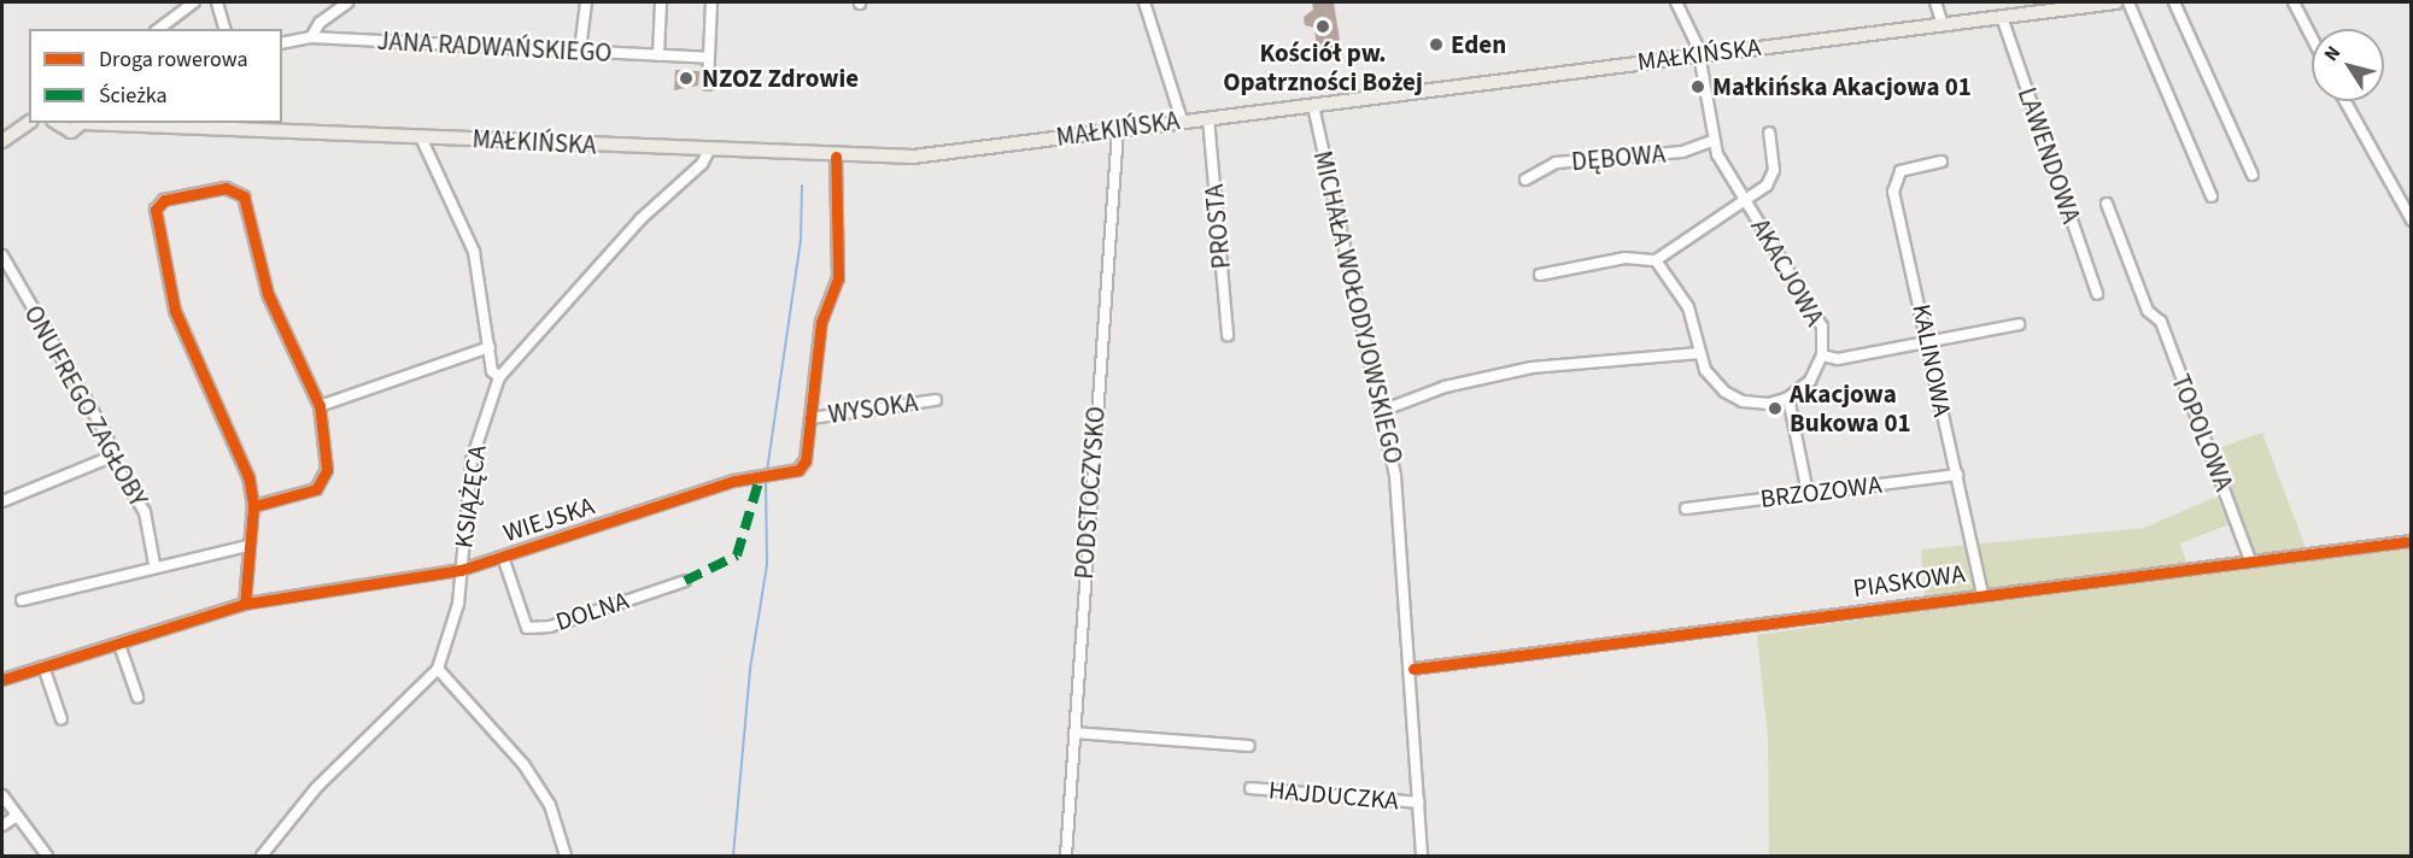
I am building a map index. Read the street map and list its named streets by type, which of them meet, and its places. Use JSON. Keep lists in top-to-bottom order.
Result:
{
  "streets": {
    "main road": ["MAŁKIŃSKA"],
    "street": [
      "JANA RADWAŃSKIEGO",
      "LAWENDOWA",
      "DĘBOWA",
      "PROSTA",
      "AKACJOWA",
      "MICHAŁA WOŁODYJOWSKIEGO",
      "KALINOWA",
      "ONUFREGO ZAGŁOBY",
      "WYSOKA",
      "TOPOLOWA",
      "BRZOZOWA",
      "PODSTOCZYSKO",
      "KSIĄŻĘCA",
      "WIEJSKA",
      "PIASKOWA",
      "DOLNA",
      "HAJDUCZKA"
    ]
  },
  "crossings": [
    ["MAŁKIŃSKA", "LAWENDOWA"],
    ["MAŁKIŃSKA", "PROSTA"],
    ["MAŁKIŃSKA", "AKACJOWA"],
    ["MAŁKIŃSKA", "MICHAŁA WOŁODYJOWSKIEGO"],
    ["MAŁKIŃSKA", "PODSTOCZYSKO"],
    ["MAŁKIŃSKA", "KSIĄŻĘCA"],
    ["MAŁKIŃSKA", "WIEJSKA"],
    ["DĘBOWA", "AKACJOWA"],
    ["MICHAŁA WOŁODYJOWSKIEGO", "PIASKOWA"],
    ["MICHAŁA WOŁODYJOWSKIEGO", "HAJDUCZKA"],
    ["KALINOWA", "BRZOZOWA"],
    ["KALINOWA", "PIASKOWA"],
    ["WYSOKA", "WIEJSKA"],
    ["TOPOLOWA", "PIASKOWA"],
    ["KSIĄŻĘCA", "WIEJSKA"],
    ["WIEJSKA", "DOLNA"]
  ],
  "places": [
    "Kościół pw. Opatrzności Bożej",
    "Eden",
    "NZOZ Zdrowie",
    "Małkińska Akacjowa 01",
    "Akacjowa Bukowa 01"
  ],
  "legend": ["Droga rowerowa", "Ścieżka"],
  "north": "top left"
}
